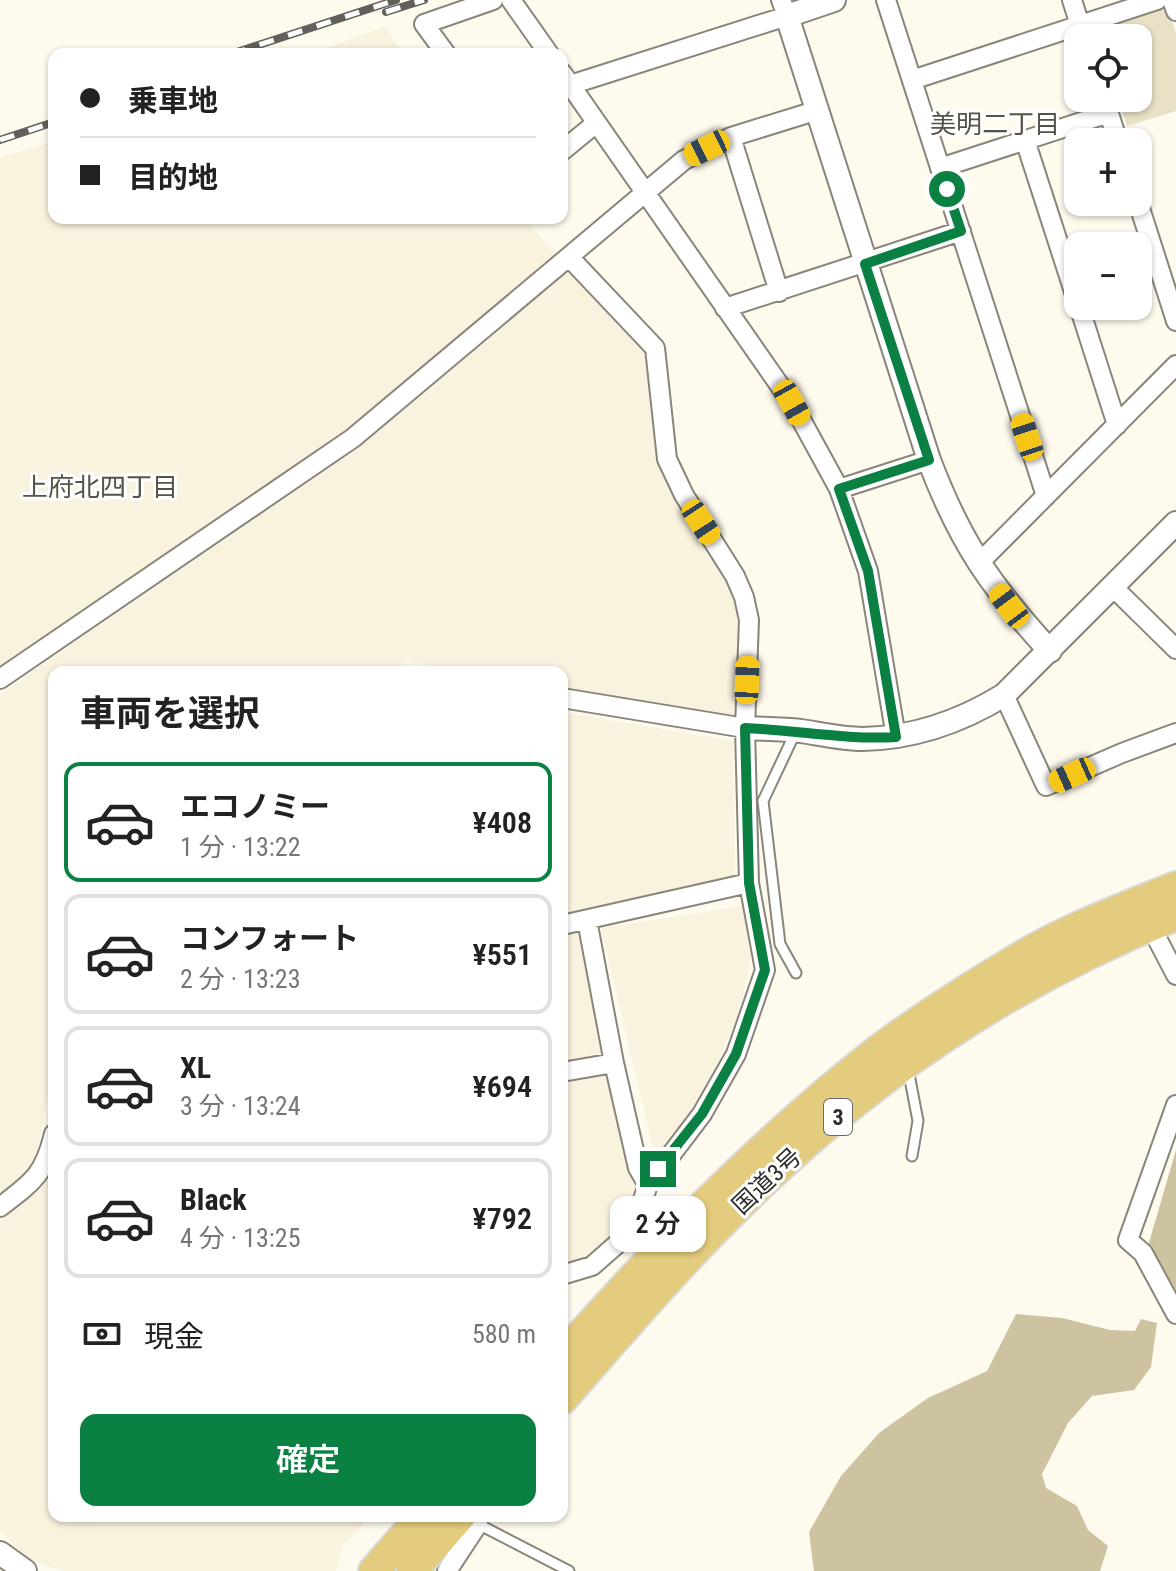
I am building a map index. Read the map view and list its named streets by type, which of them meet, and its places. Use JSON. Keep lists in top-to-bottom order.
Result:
{
  "streets": {
    "highway": ["3", "国道3号"]
  },
  "districts": ["美明二丁目", "上府北四丁目"],
  "page": {
    "map_buttons": ["+", "−"],
    "banner": ["乗車地", "目的地"],
    "heading": "車両を選択",
    "list": [
      {
        "name": "エコノミー",
        "note": "1 分 · 13:22",
        "value": "¥408"
      },
      {
        "name": "コンフォート",
        "note": "2 分 · 13:23",
        "value": "¥551"
      },
      {
        "name": "XL",
        "note": "3 分 · 13:24",
        "value": "¥694"
      },
      {
        "name": "Black",
        "note": "4 分 · 13:25",
        "value": "¥792"
      }
    ],
    "bubble": "2 分",
    "pay": ["現金", "580 m"],
    "buttons": "確定"
  }
}
